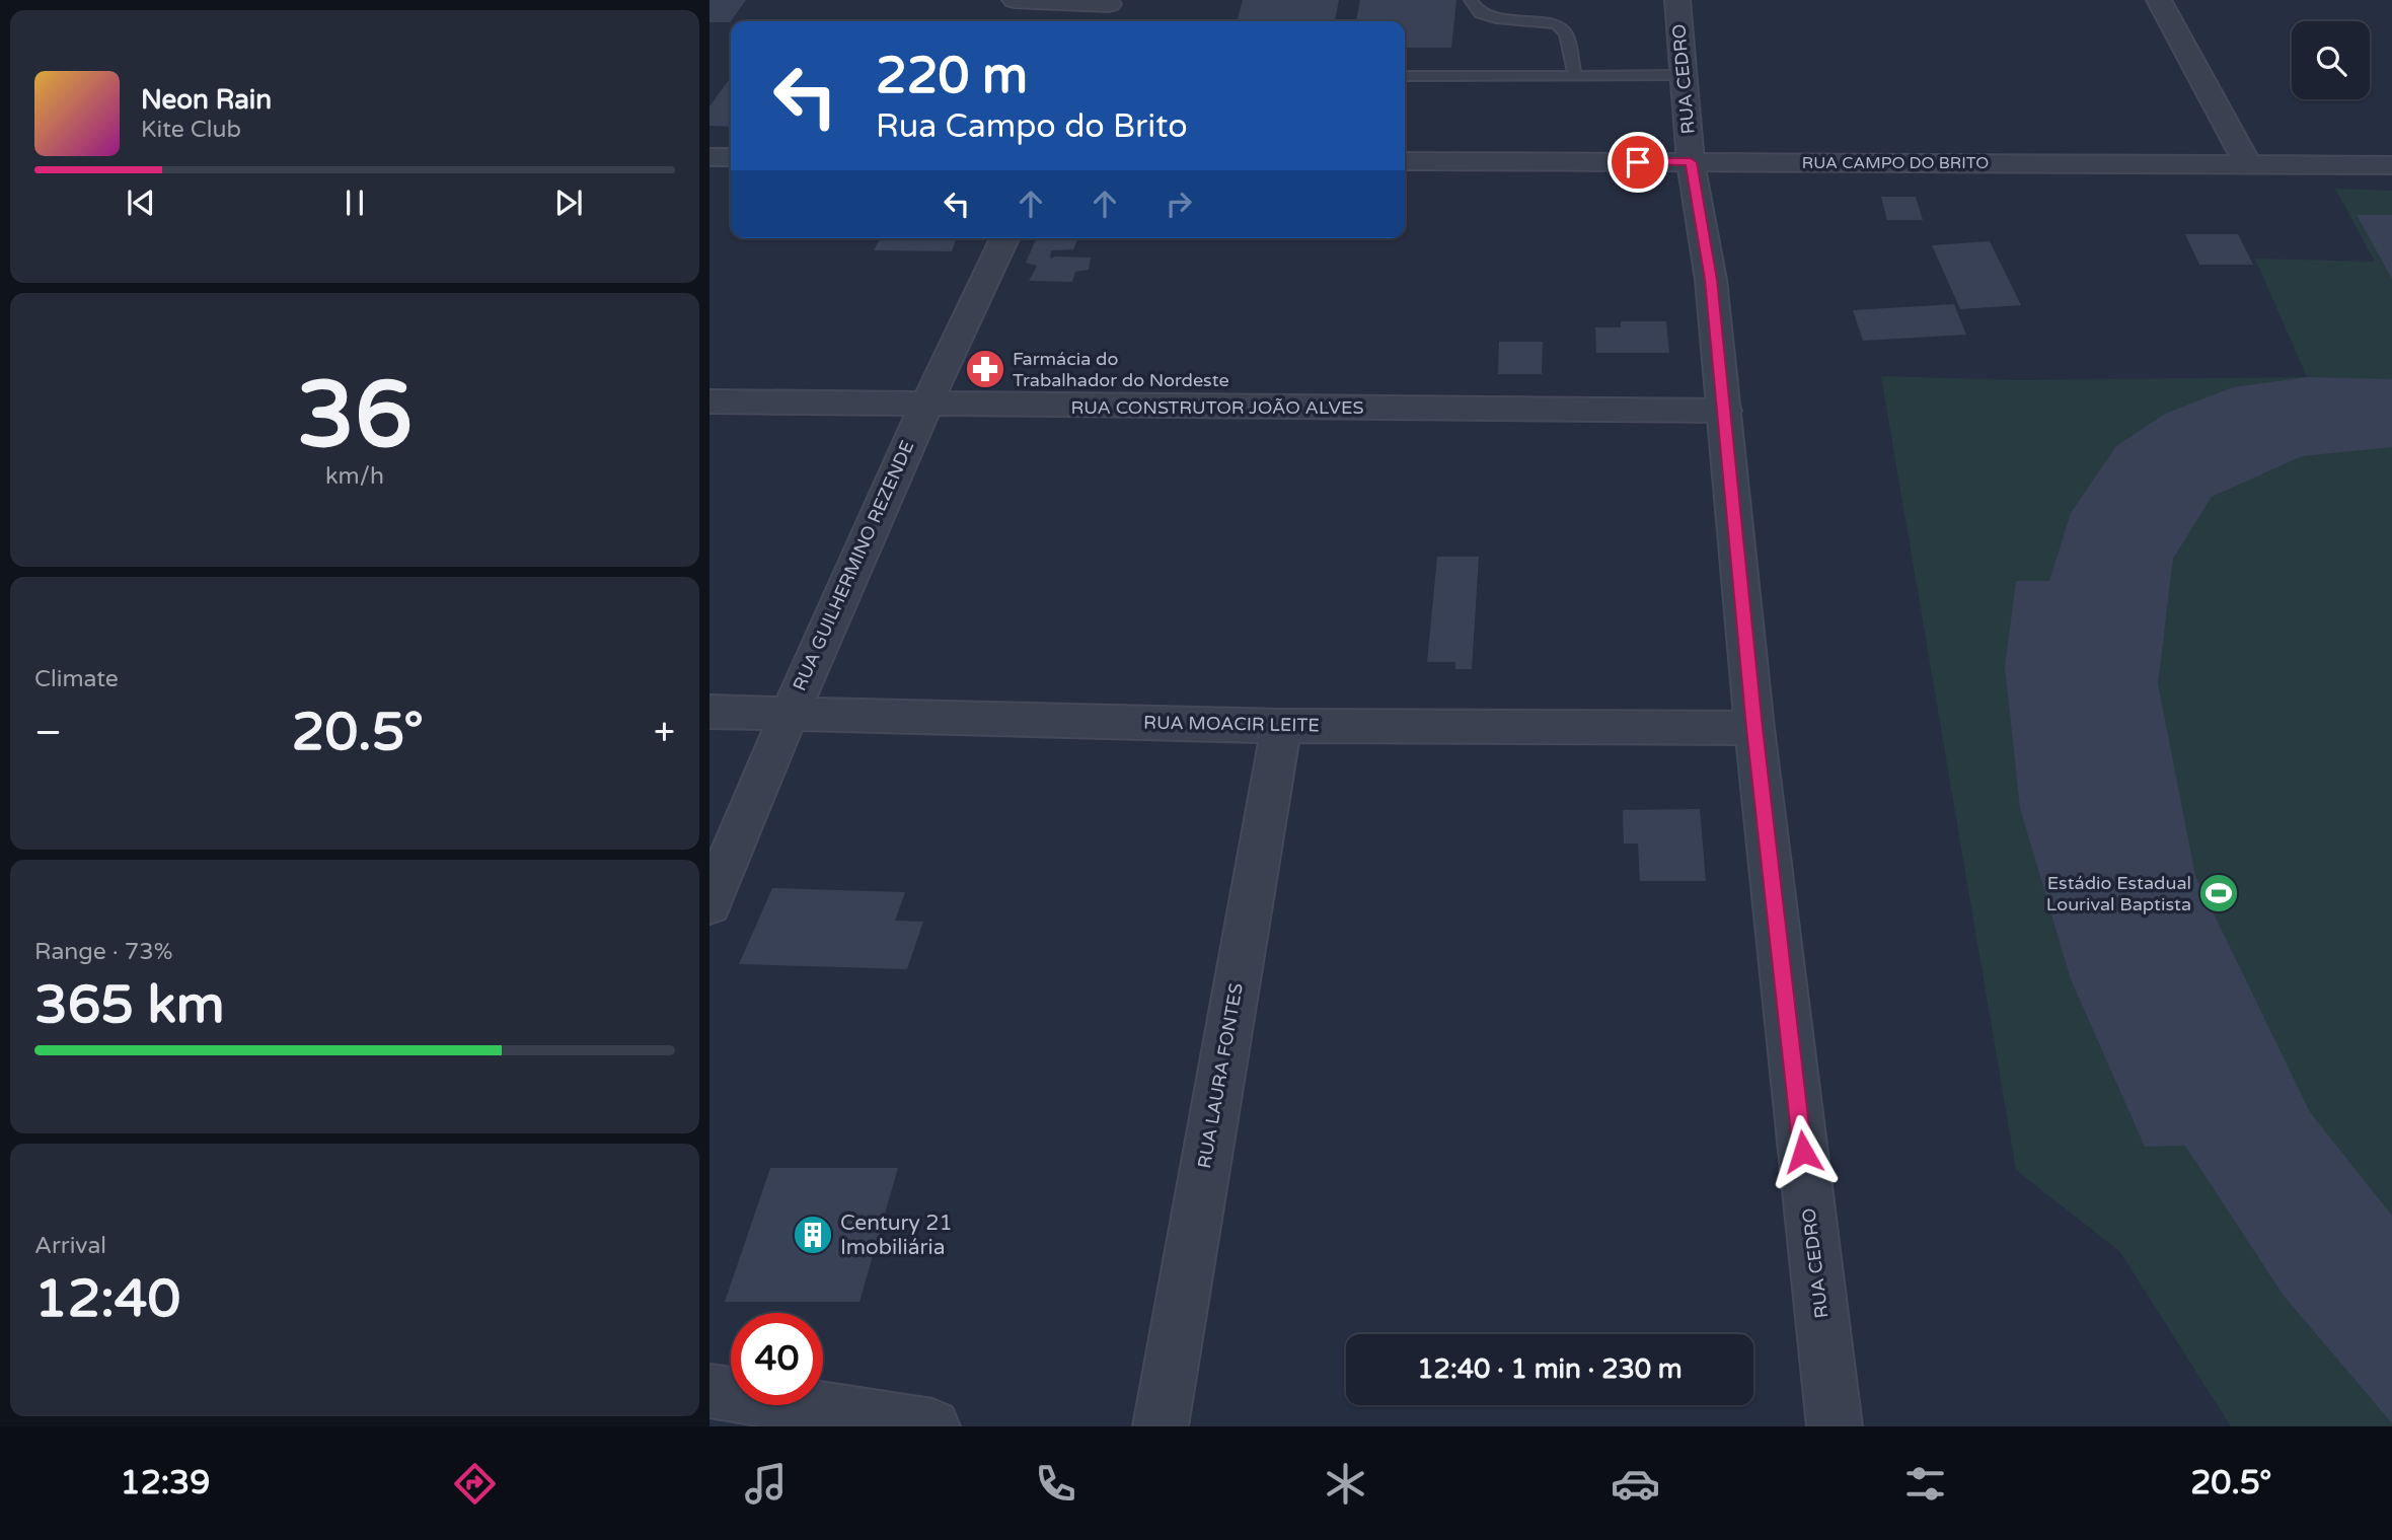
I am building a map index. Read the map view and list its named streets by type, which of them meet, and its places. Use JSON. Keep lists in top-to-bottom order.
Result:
{
  "streets": {
    "street": [
      "RUA CEDRO",
      "RUA CAMPO DO BRITO",
      "RUA CONSTRUTOR JOÃO ALVES",
      "RUA GUILHERMINO REZENDE",
      "RUA MOACIR LEITE",
      "RUA LAURA FONTES"
    ]
  },
  "crossings": [
    ["RUA CEDRO", "RUA CAMPO DO BRITO"],
    ["RUA CEDRO", "RUA CONSTRUTOR JOÃO ALVES"],
    ["RUA CEDRO", "RUA MOACIR LEITE"],
    ["RUA CONSTRUTOR JOÃO ALVES", "RUA GUILHERMINO REZENDE"],
    ["RUA GUILHERMINO REZENDE", "RUA MOACIR LEITE"],
    ["RUA MOACIR LEITE", "RUA LAURA FONTES"]
  ],
  "places": {
    "pharmacy": ["Farmácia do Trabalhador do Nordeste"],
    "sports": ["Estádio Estadual Lourival Baptista"],
    "building": ["Century 21 Imobiliária"]
  },
  "page": {
    "turn": ["220 m", "Rua Campo do Brito"],
    "song": ["Neon Rain", "Kite Club"],
    "tile": [
      ["36", "km/h"],
      "Climate",
      ["Range · 73%", "365 km"],
      ["Arrival", "12:40"]
    ],
    "heat": ["−", "20.5°", "+"],
    "limit": "40",
    "trip": "12:40 · 1 min · 230 m",
    "tabs": ["12:39", "20.5°"]
  }
}
